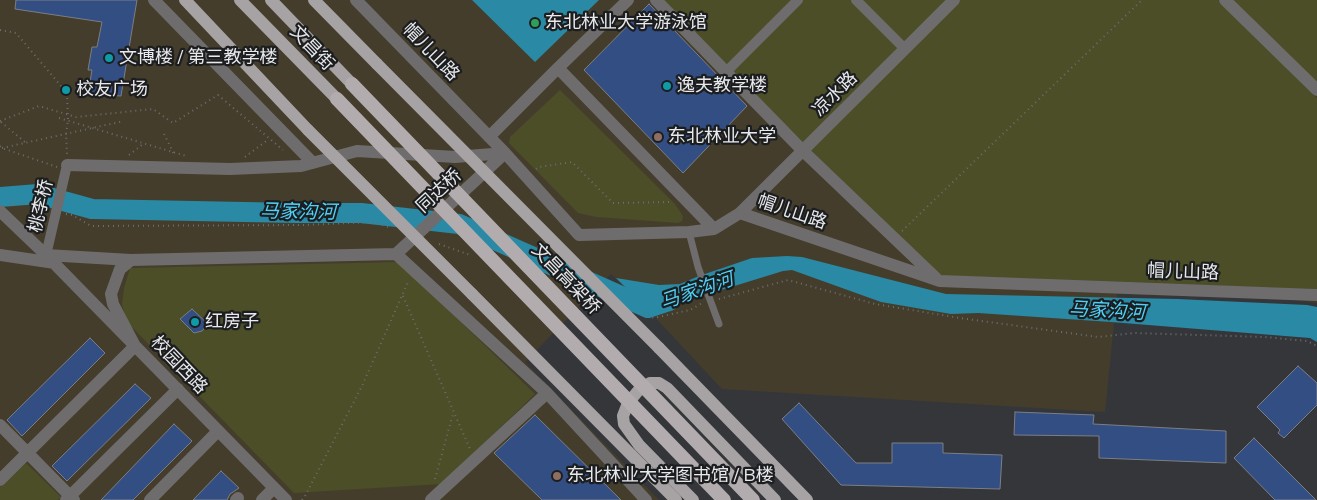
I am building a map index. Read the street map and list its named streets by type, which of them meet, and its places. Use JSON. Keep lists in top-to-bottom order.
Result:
{
  "streets": {
    "highway": ["文昌高架桥"],
    "main road": ["文昌街"],
    "street": [
      "帽儿山路",
      "凉水路",
      "同达桥",
      "桃李桥",
      "校园西路"
    ]
  },
  "crossings": [
    ["文昌街", "文昌高架桥"],
    ["帽儿山路", "凉水路"],
    ["帽儿山路", "同达桥"],
    ["桃李桥", "校园西路"]
  ],
  "water": ["马家沟河"],
  "places": [
    "东北林业大学游泳馆",
    "文博楼 / 第三教学楼",
    "逸夫教学楼",
    "校友广场",
    "东北林业大学",
    "红房子",
    "东北林业大学图书馆 / B楼"
  ]
}
